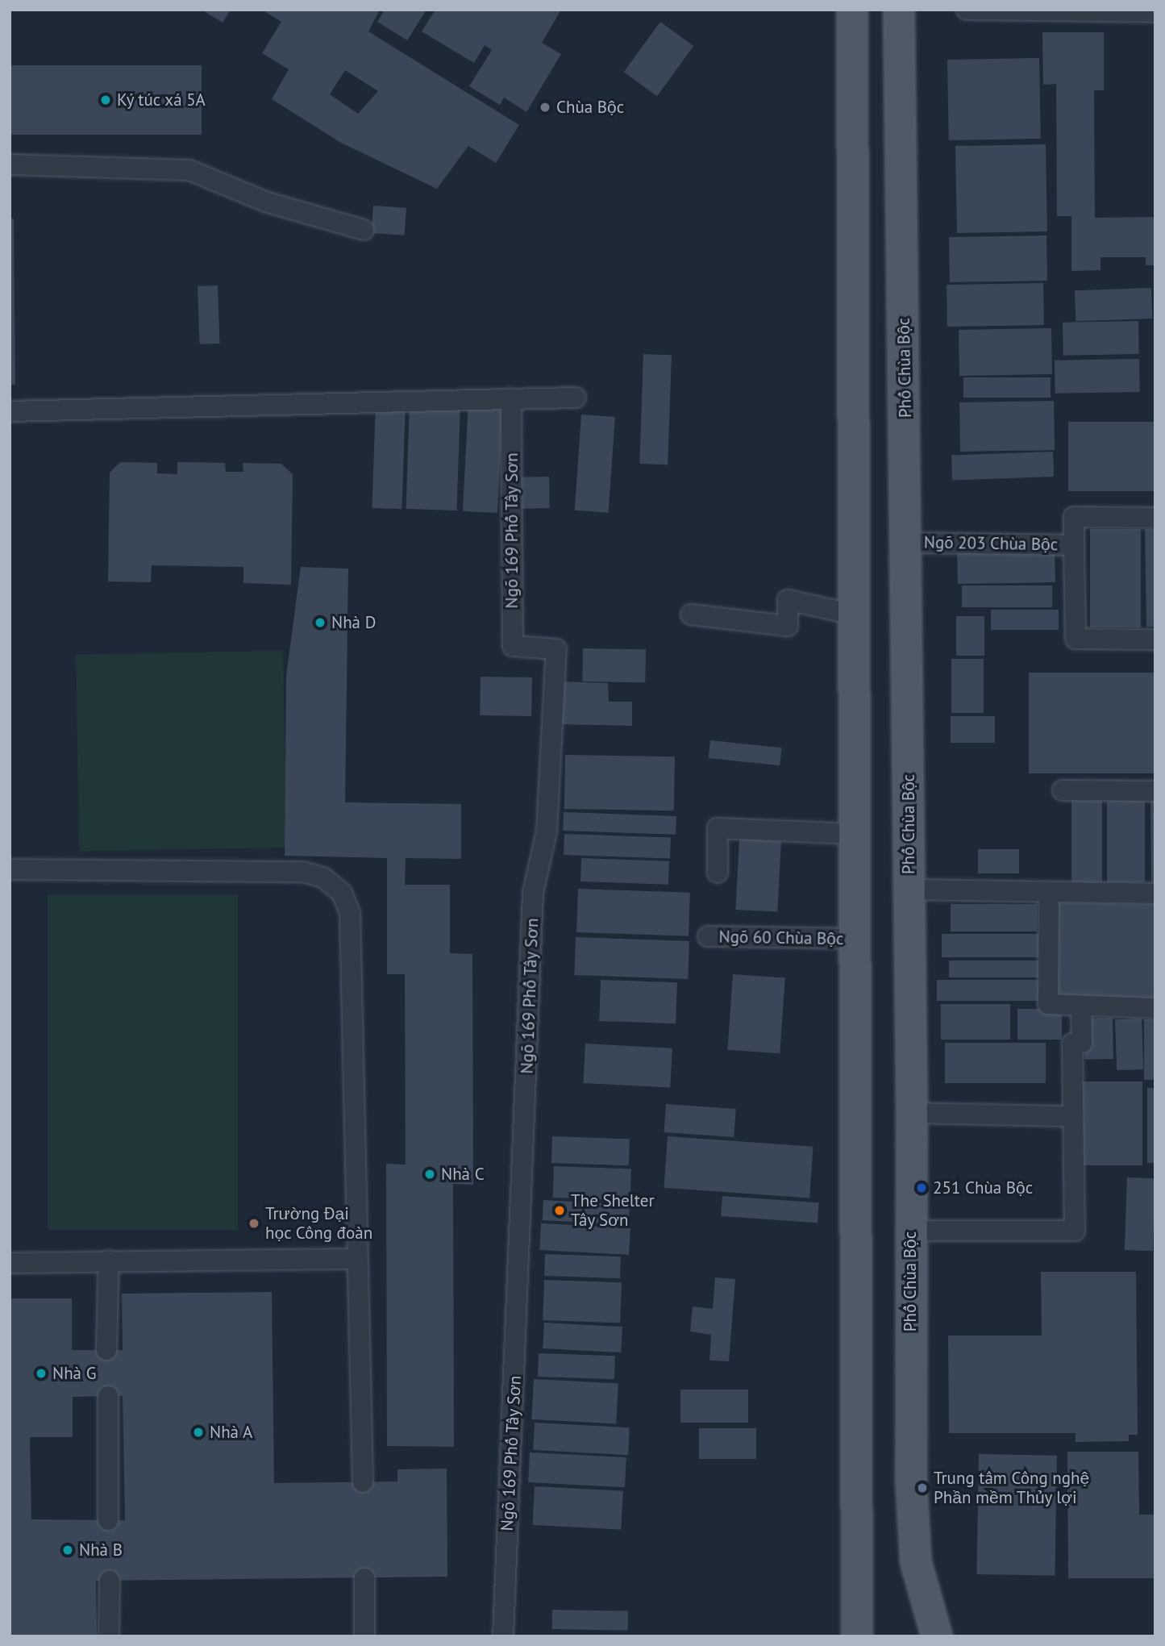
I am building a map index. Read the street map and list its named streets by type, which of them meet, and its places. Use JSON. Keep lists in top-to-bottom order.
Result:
{
  "streets": {
    "main road": ["Phố Chùa Bộc"],
    "lane": ["Ngõ 169 Phố Tây Sơn", "Ngõ 203 Chùa Bộc", "Ngõ 60 Chùa Bộc"]
  },
  "crossings": [
    ["Phố Chùa Bộc", "Ngõ 203 Chùa Bộc"]
  ],
  "places": [
    "Ký túc xá 5A",
    "Chùa Bộc",
    "Nhà D",
    "Nhà C",
    "251 Chùa Bộc",
    "The Shelter Tây Sơn",
    "Trường Đại học Công đoàn",
    "Nhà G",
    "Nhà A",
    "Trung tâm Công nghệ Phần mềm Thủy lợi",
    "Nhà B"
  ]
}
